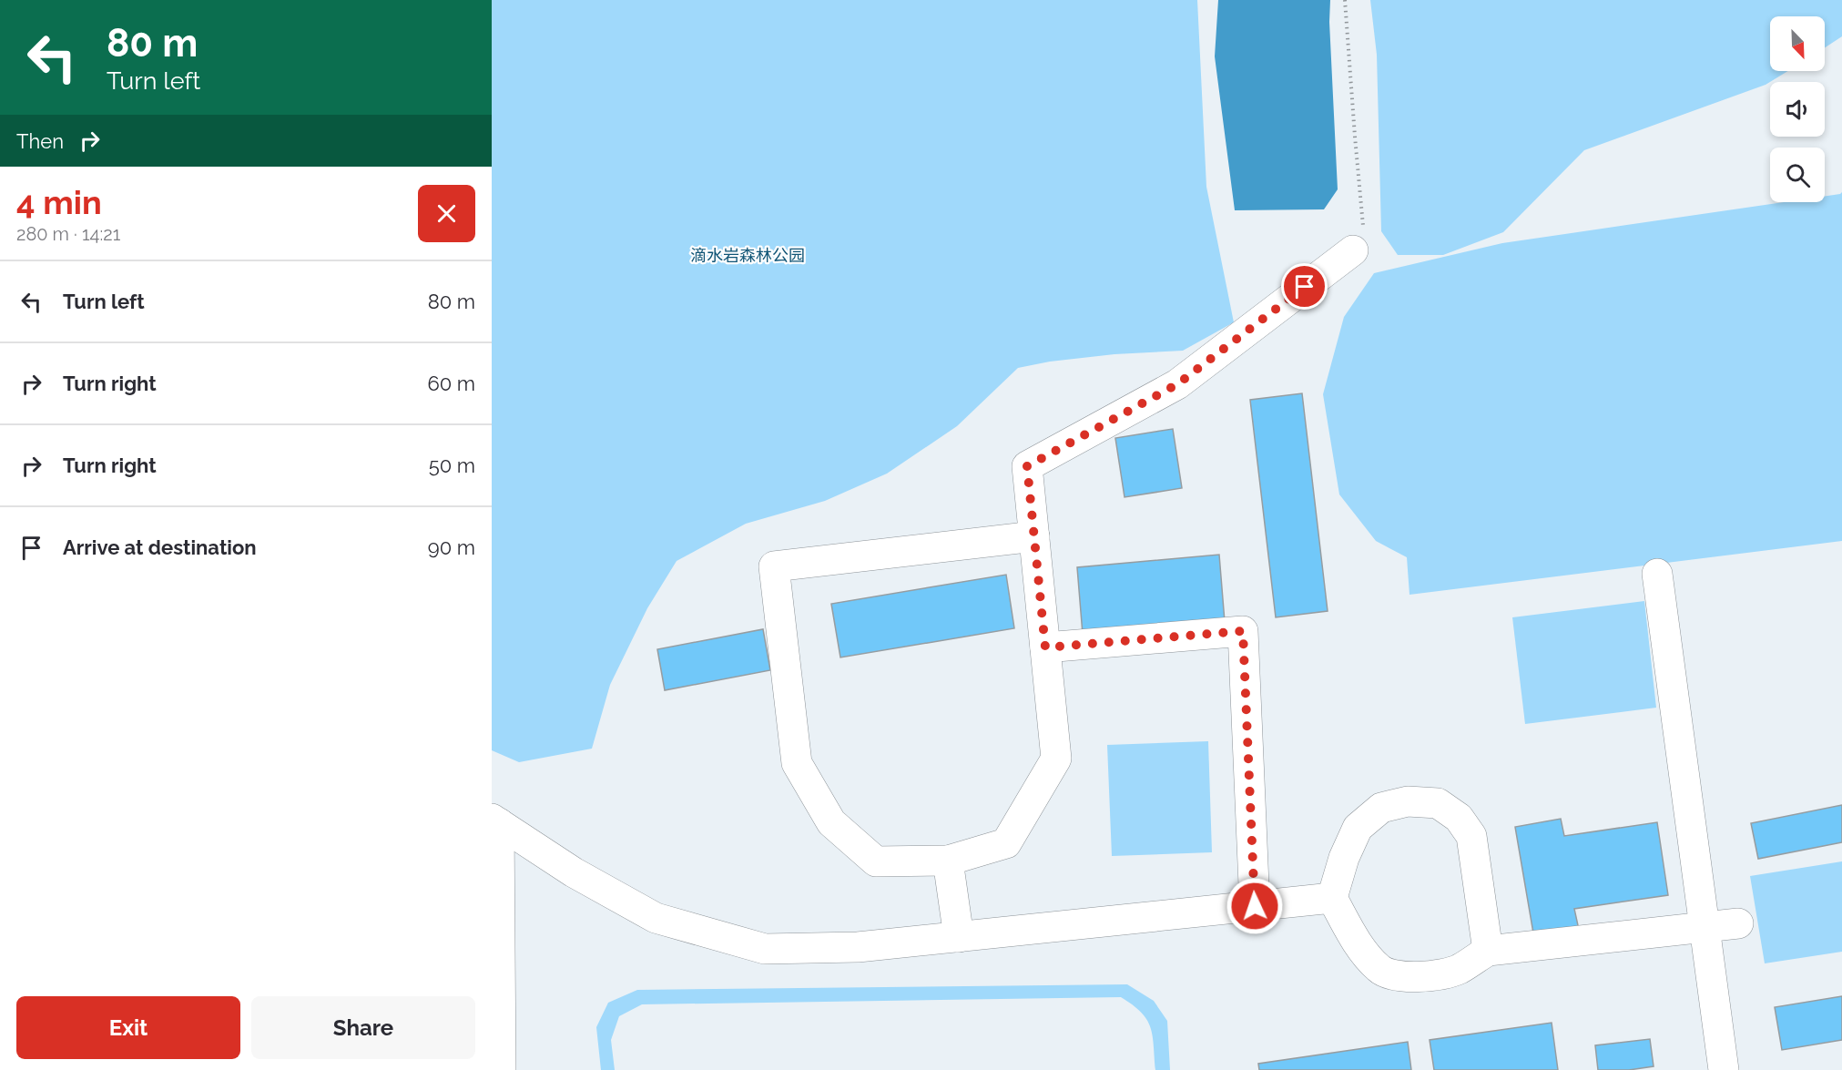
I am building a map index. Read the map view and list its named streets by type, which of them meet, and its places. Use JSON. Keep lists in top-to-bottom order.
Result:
{
  "parks": ["滴水岩森林公园"],
  "north": "bottom right",
  "page": {
    "turn": ["80 m", "Turn left"],
    "then": "Then",
    "heading": ["4 min", "280 m · 14:21"],
    "list": [
      {
        "name": "Turn left",
        "value": "80 m"
      },
      {
        "name": "Turn right",
        "value": "60 m"
      },
      {
        "name": "Turn right",
        "value": "50 m"
      },
      {
        "name": "Arrive at destination",
        "value": "90 m"
      }
    ],
    "buttons": ["Exit", "Share"]
  }
}
